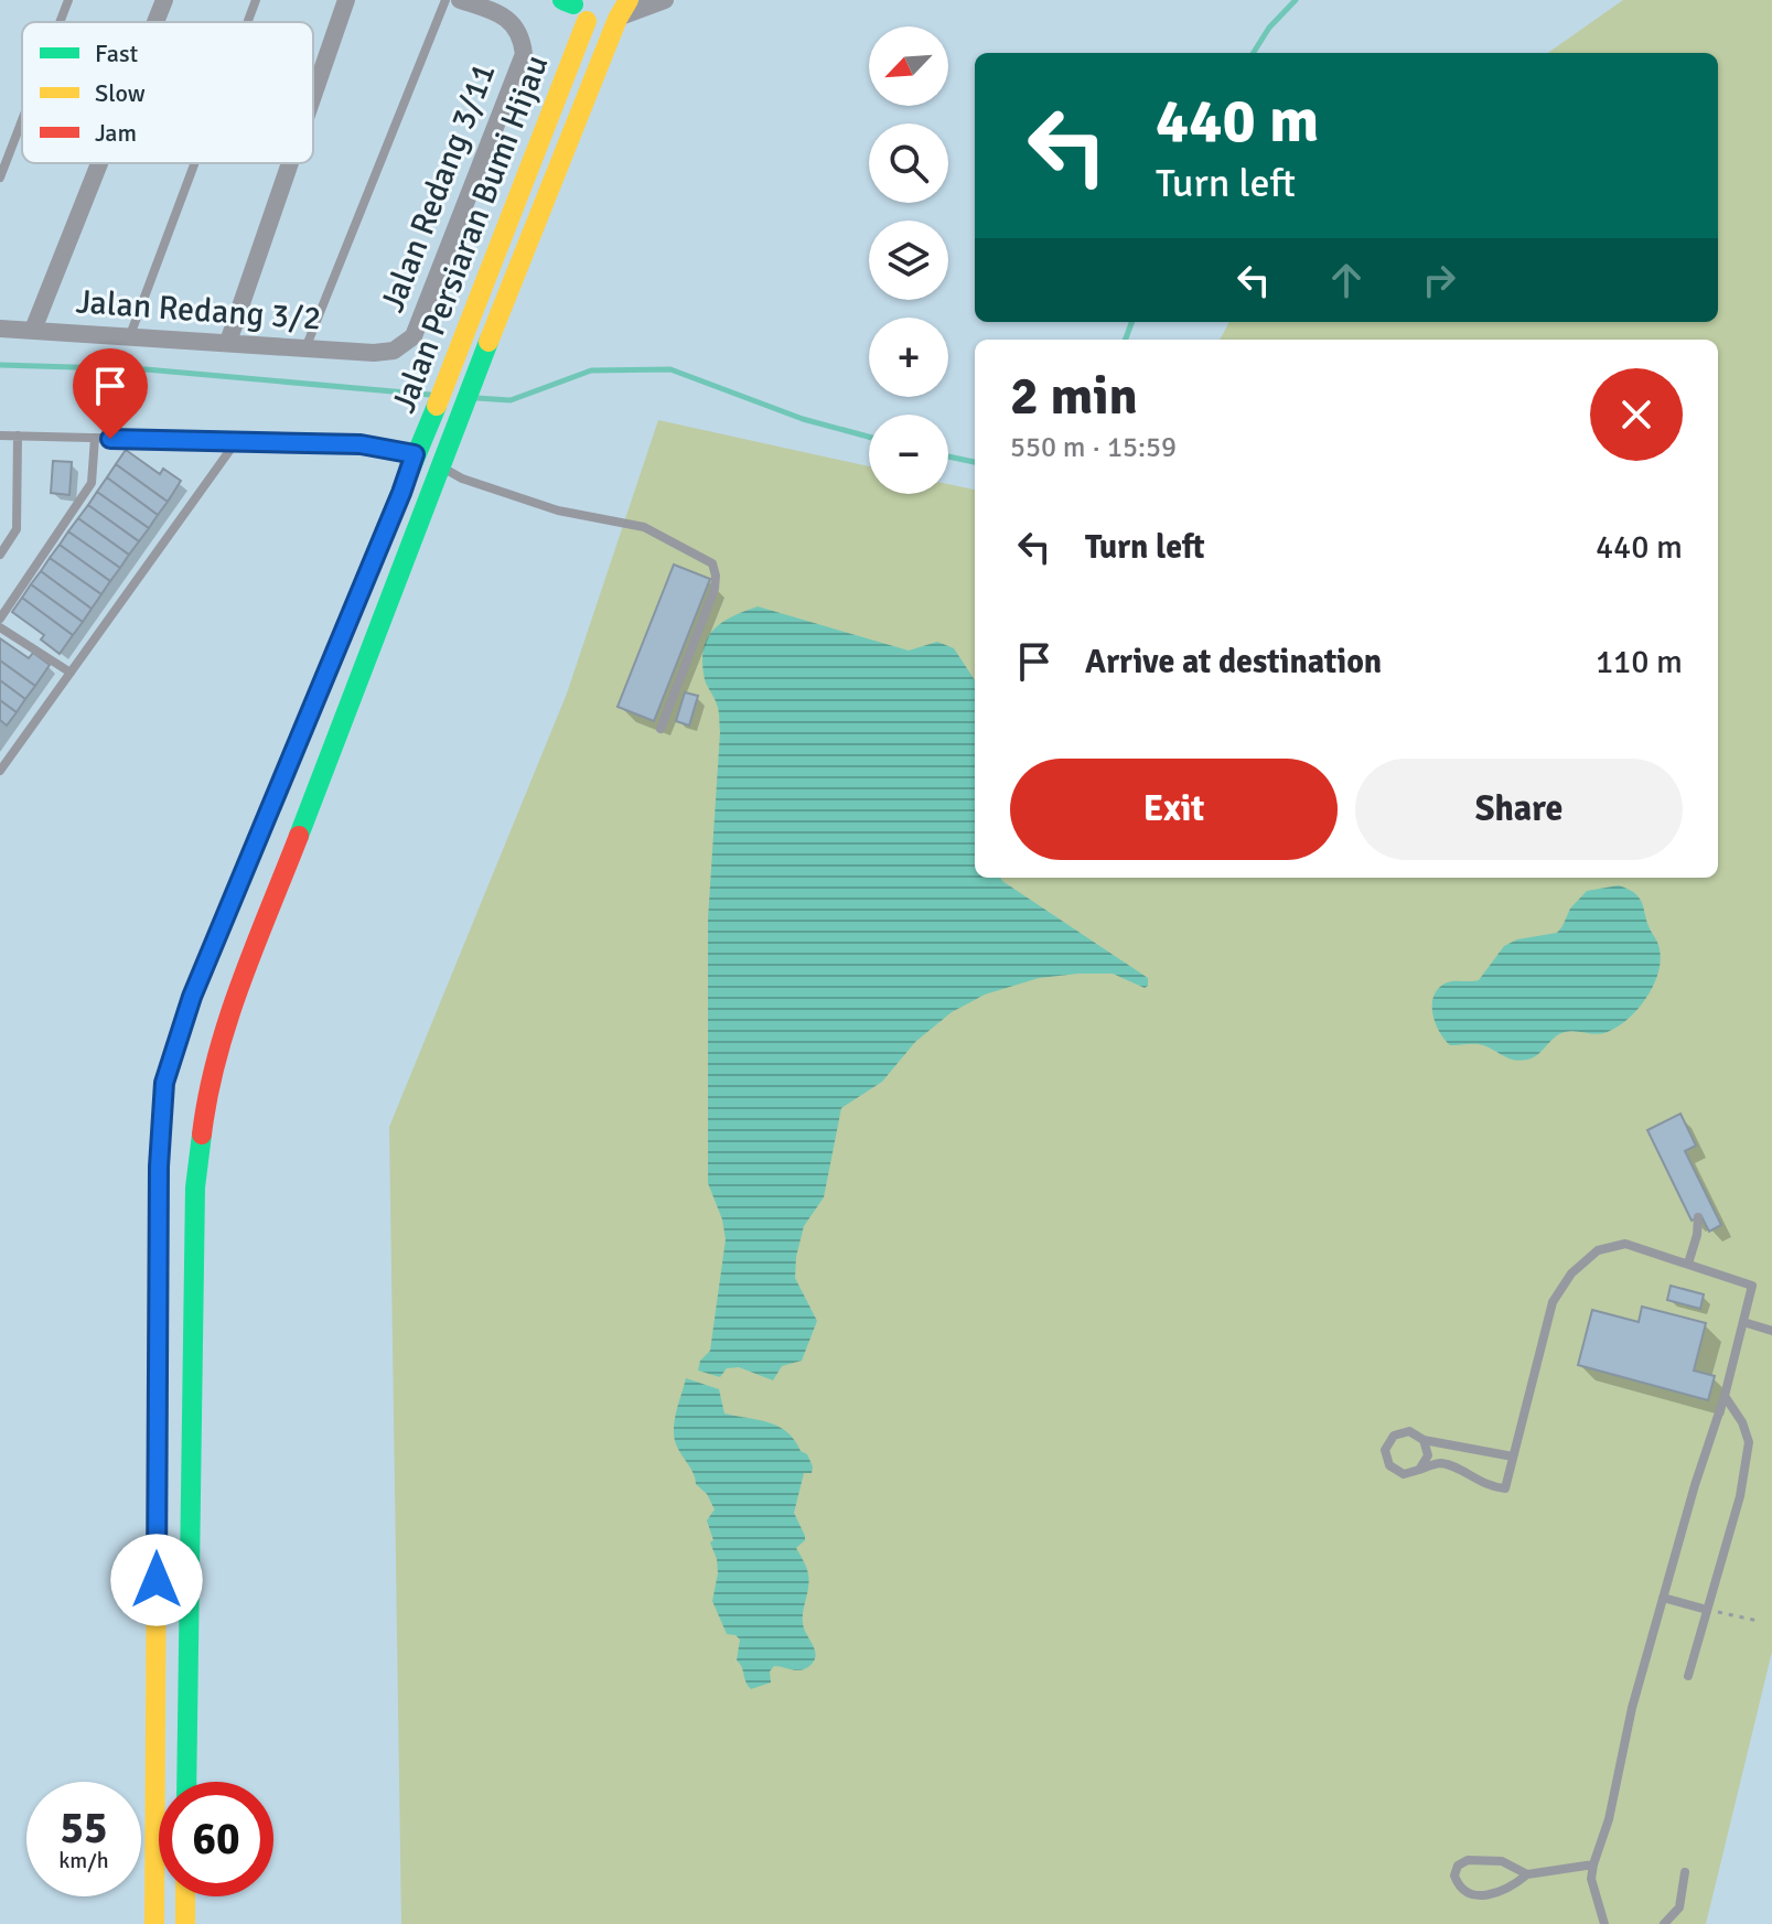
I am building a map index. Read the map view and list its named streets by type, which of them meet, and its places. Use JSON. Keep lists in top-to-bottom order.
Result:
{
  "streets": {
    "main road": ["Jalan Persiaran Bumi Hijau"],
    "street": ["Jalan Redang 3/11", "Jalan Redang 3/2"]
  },
  "crossings": [
    ["Jalan Redang 3/11", "Jalan Redang 3/2"]
  ],
  "legend": ["Fast", "Slow", "Jam"],
  "north": "bottom left",
  "page": {
    "map_buttons": ["+", "−"],
    "turn": ["440 m", "Turn left"],
    "heading": ["2 min", "550 m · 15:59"],
    "list": [
      {
        "name": "Turn left",
        "value": "440 m"
      },
      {
        "name": "Arrive at destination",
        "value": "110 m"
      }
    ],
    "buttons": ["Exit", "Share"],
    "speed": "55 km/h",
    "limit": "60"
  }
}
